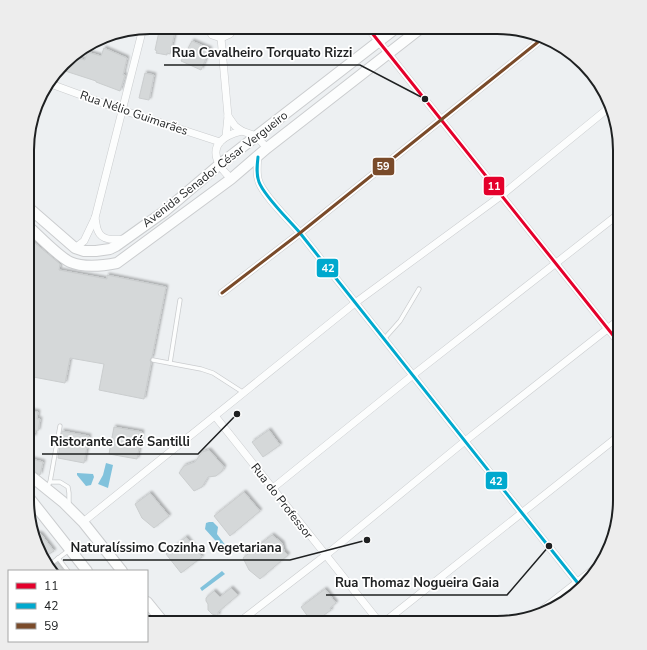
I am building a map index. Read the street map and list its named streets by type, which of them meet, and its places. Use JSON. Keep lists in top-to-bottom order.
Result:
{
  "streets": {
    "street": ["Rua Nélio Guimarães", "Avenida Senador César Vergueiro", "Rua do Professor"]
  },
  "places": [
    "Rua Cavalheiro Torquato Rizzi",
    "Ristorante Café Santilli",
    "Naturalíssimo Cozinha Vegetariana",
    "Rua Thomaz Nogueira Gaia"
  ],
  "lines": ["transit line 11", "transit line 59", "transit line 42"],
  "legend": ["11", "42", "59"]
}
